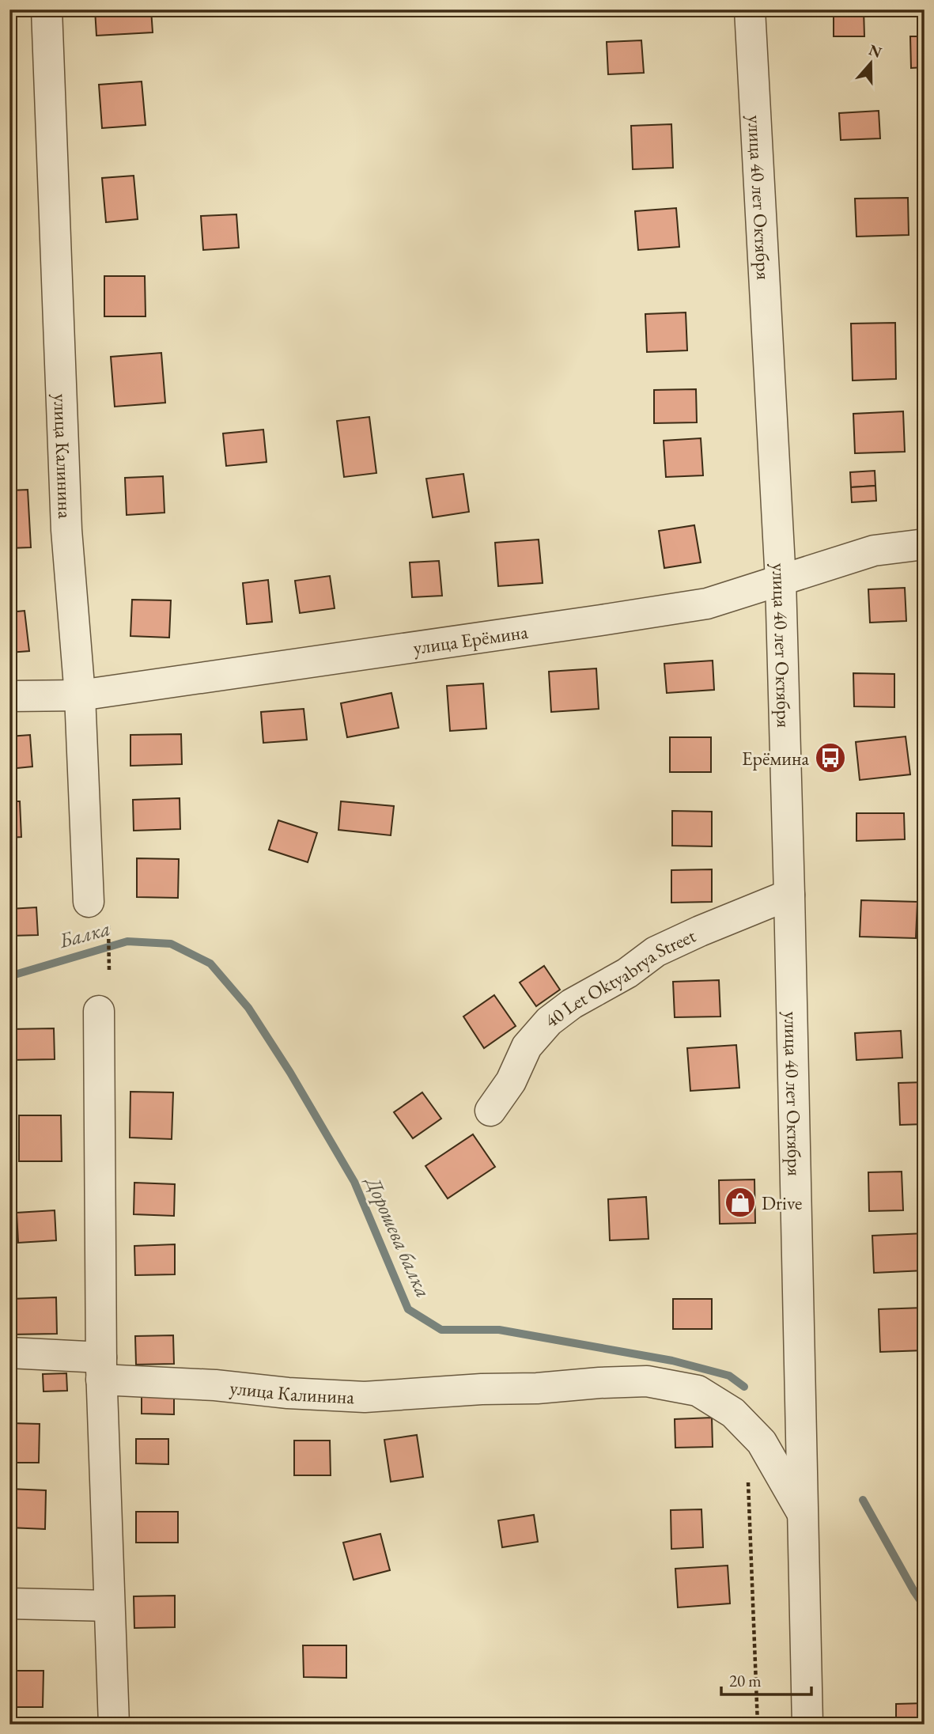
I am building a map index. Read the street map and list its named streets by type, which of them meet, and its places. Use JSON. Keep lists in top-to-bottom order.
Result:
{
  "streets": {
    "street": [
      "улица 40 лет Октября",
      "улица Калинина",
      "улица Ерёмина",
      "40 Let Oktyabrya Street"
    ]
  },
  "crossings": [
    ["улица 40 лет Октября", "улица Калинина"],
    ["улица 40 лет Октября", "улица Ерёмина"],
    ["улица 40 лет Октября", "40 Let Oktyabrya Street"],
    ["улица Калинина", "улица Ерёмина"]
  ],
  "water": ["Балка", "Дорошева балка"],
  "places": {
    "bus stop": ["Ерёмина"],
    "shop": ["Drive"]
  },
  "scale_bar": "20 m",
  "north": "top"
}
